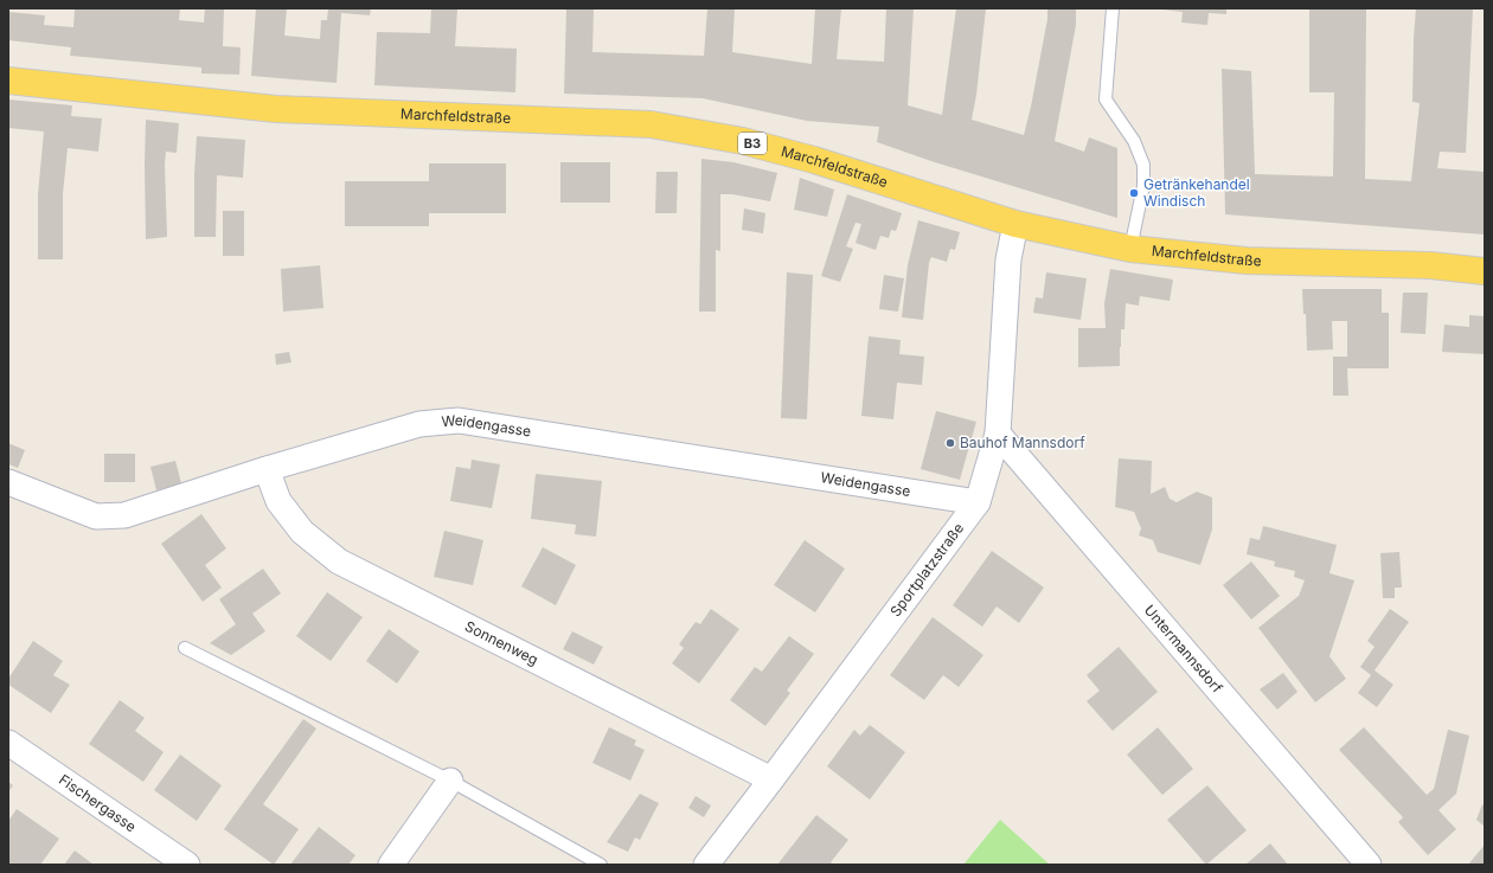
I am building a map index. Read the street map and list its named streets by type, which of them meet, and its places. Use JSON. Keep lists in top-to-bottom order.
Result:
{
  "streets": {
    "main road": ["Marchfeldstraße", "B3"],
    "street": [
      "Weidengasse",
      "Sportplatzstraße",
      "Sonnenweg",
      "Untermannsdorf",
      "Fischergasse"
    ]
  },
  "crossings": [
    ["Marchfeldstraße", "Sportplatzstraße"],
    ["Weidengasse", "Sportplatzstraße"],
    ["Weidengasse", "Sonnenweg"],
    ["Sportplatzstraße", "Sonnenweg"],
    ["Sportplatzstraße", "Untermannsdorf"]
  ],
  "places": ["Getränkehandel Windisch", "Bauhof Mannsdorf"]
}
